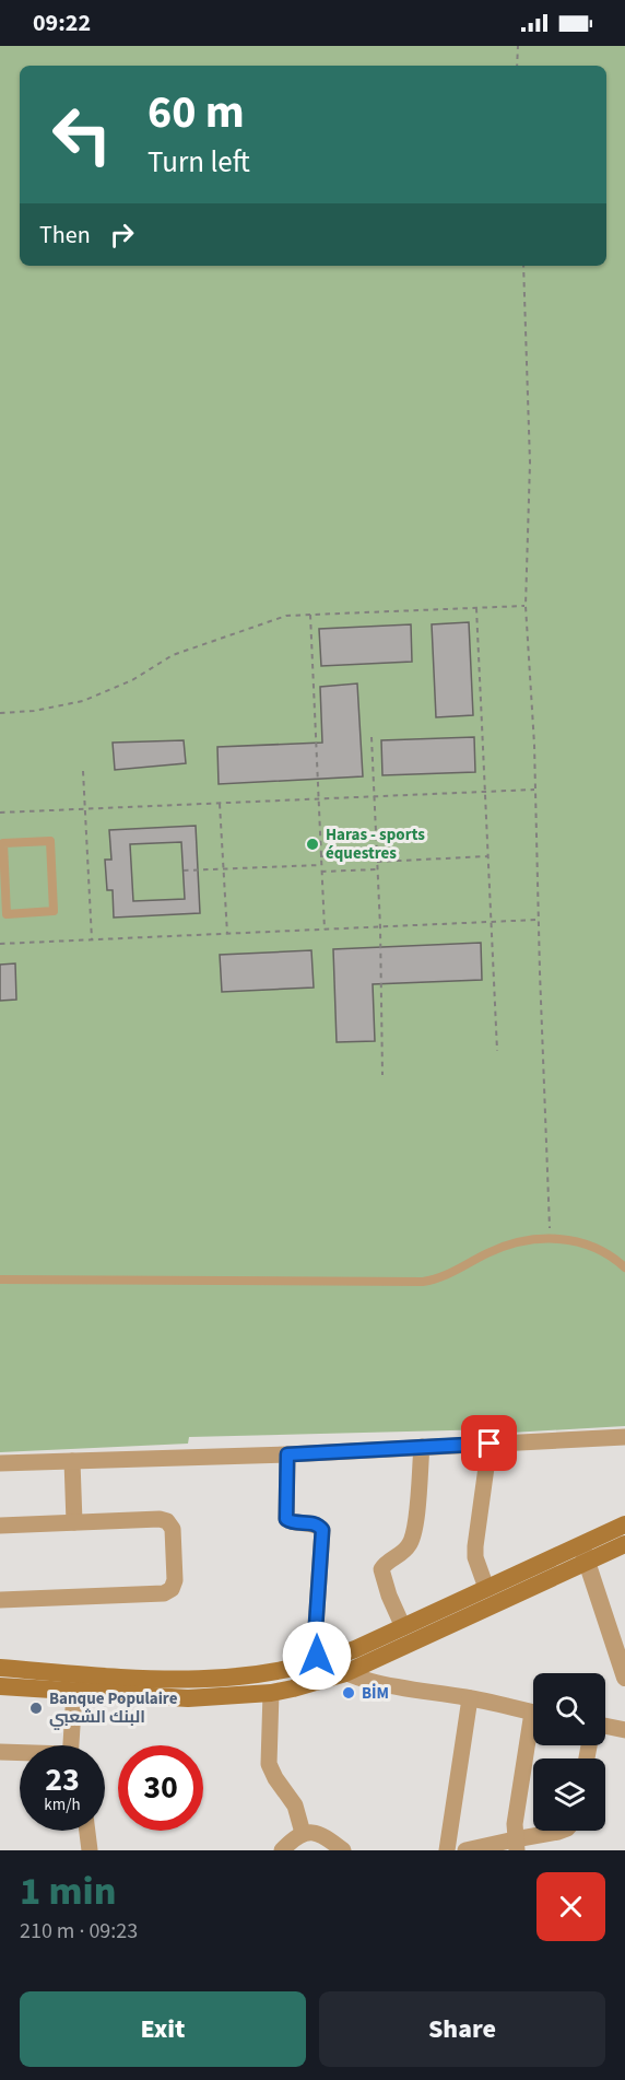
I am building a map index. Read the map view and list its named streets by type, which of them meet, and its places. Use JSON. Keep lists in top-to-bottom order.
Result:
{
  "places": ["Haras - sports équestres", "BİM", "Banque Populaire البنك الشعبي"],
  "page": {
    "status": "09:22",
    "turn": ["60 m", "Turn left"],
    "then": "Then",
    "speed": "23 km/h",
    "limit": "30",
    "heading": ["1 min", "210 m · 09:23"],
    "buttons": ["Exit", "Share"]
  }
}
